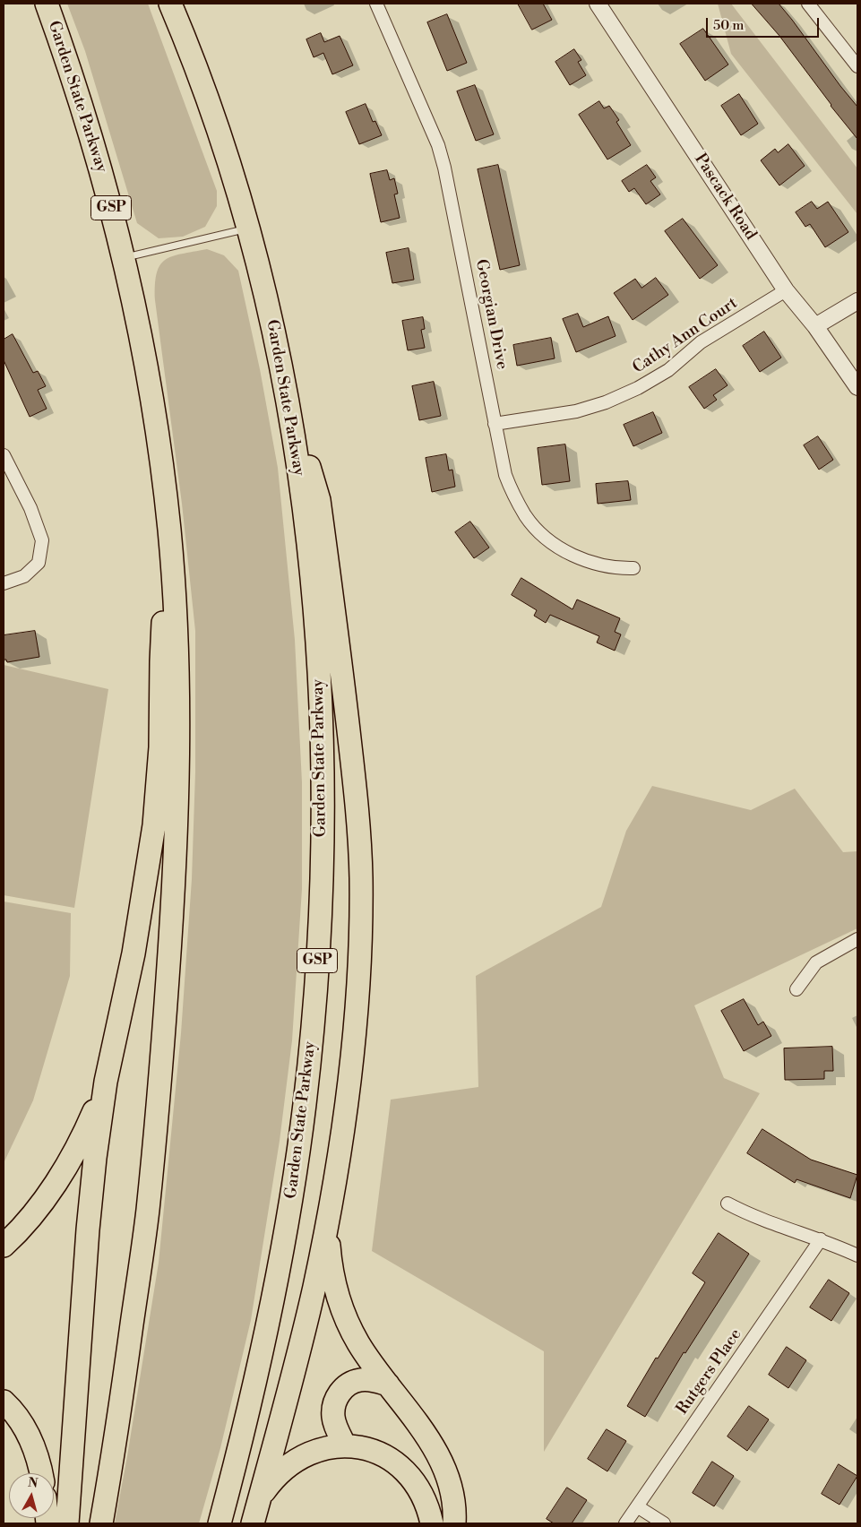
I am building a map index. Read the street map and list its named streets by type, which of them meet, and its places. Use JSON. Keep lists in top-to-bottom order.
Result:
{
  "streets": {
    "highway": ["Garden State Parkway", "GSP"],
    "street": [
      "Pascack Road",
      "Georgian Drive",
      "Cathy Ann Court",
      "Rutgers Place"
    ]
  },
  "crossings": [
    ["Pascack Road", "Cathy Ann Court"],
    ["Georgian Drive", "Cathy Ann Court"]
  ],
  "scale_bar": "50 m",
  "north": "top"
}
